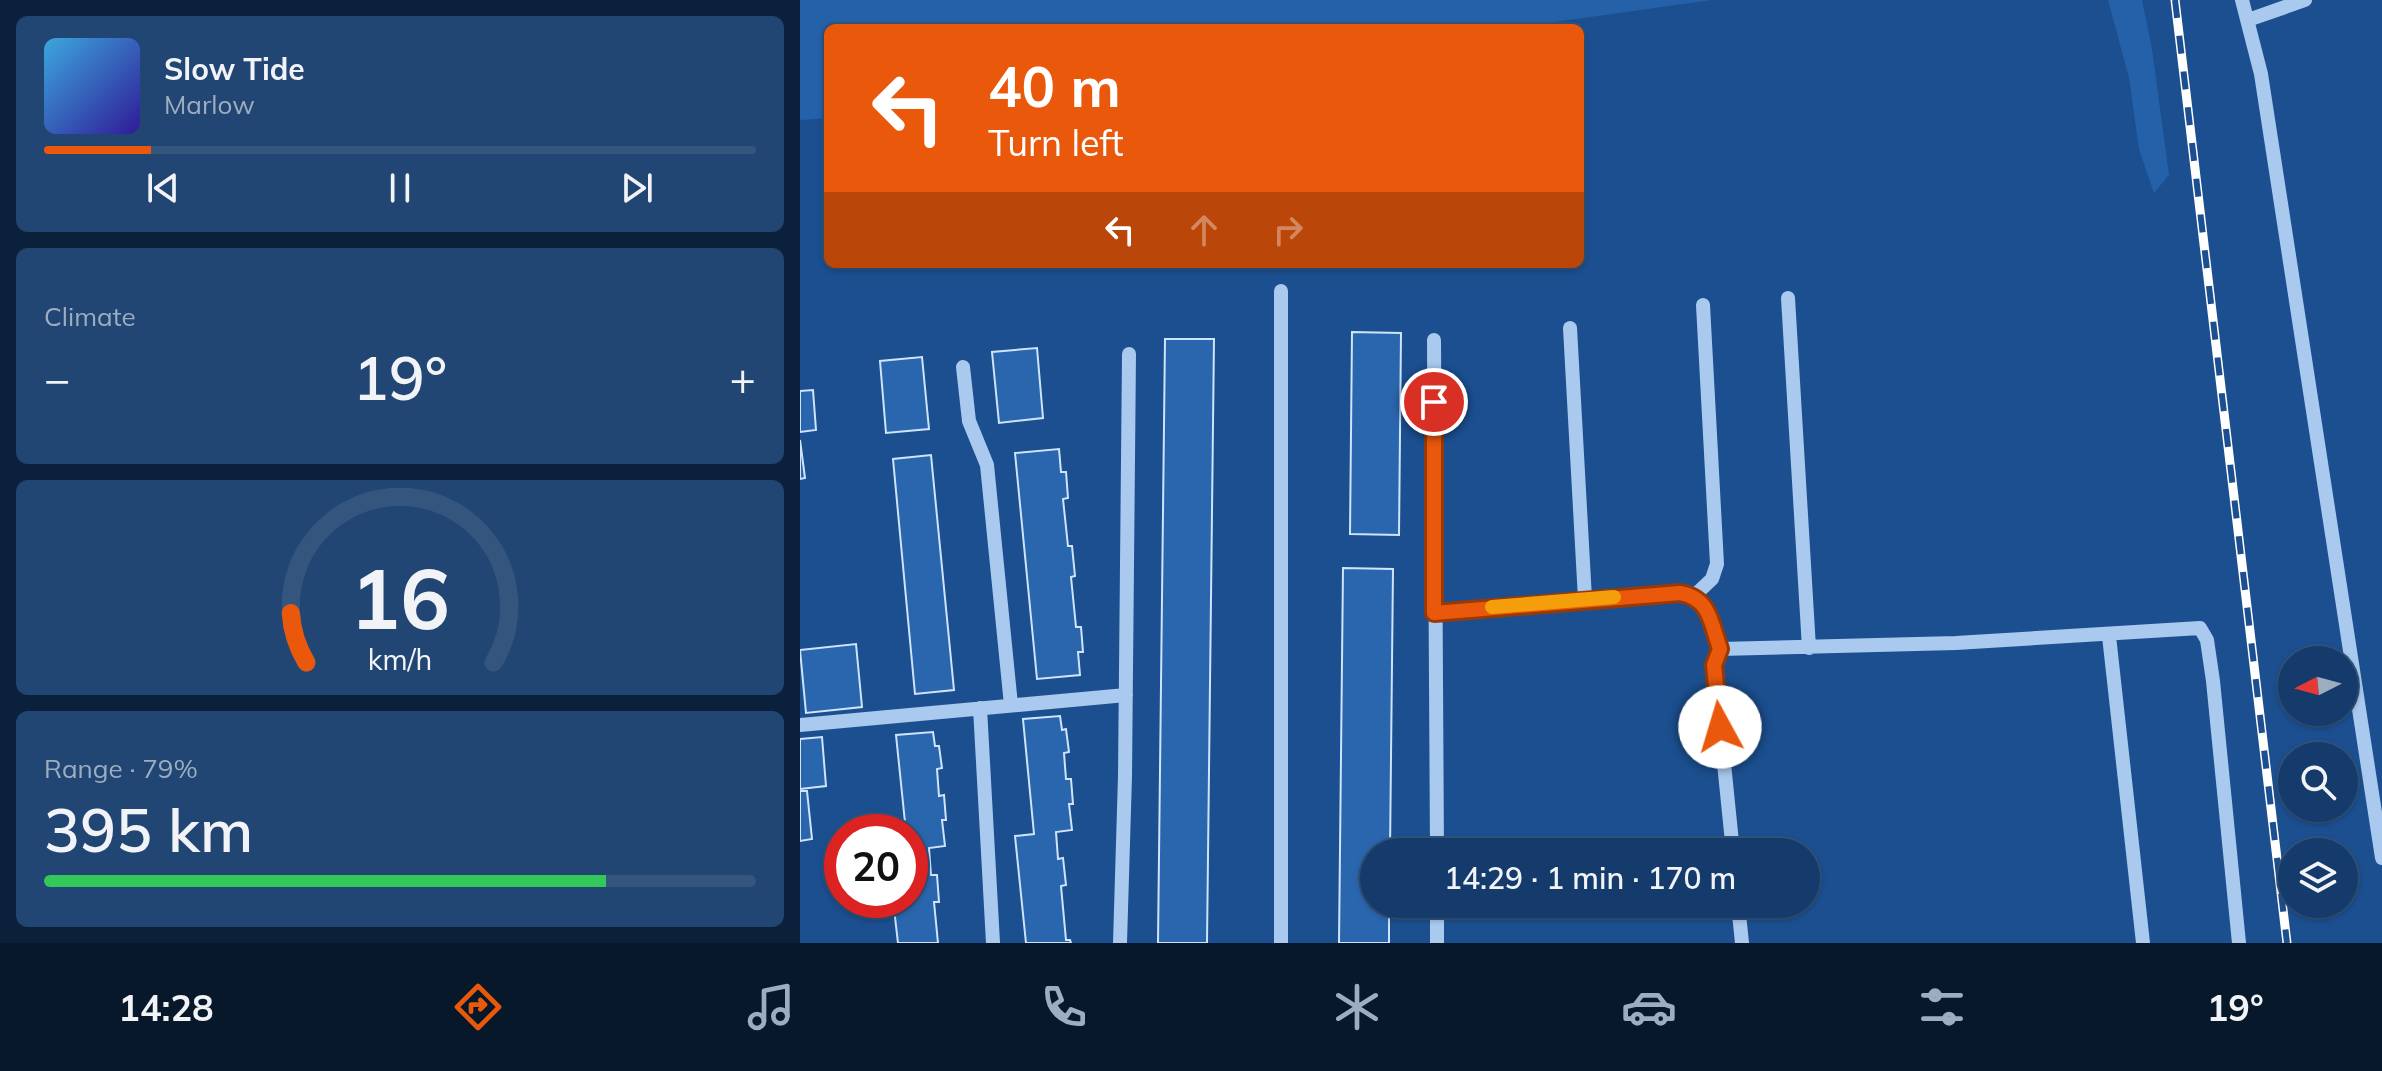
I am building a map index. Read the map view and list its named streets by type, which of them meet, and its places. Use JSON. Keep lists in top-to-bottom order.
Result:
{
  "north": "left",
  "page": {
    "turn": ["40 m", "Turn left"],
    "song": ["Slow Tide", "Marlow"],
    "tile": [
      "Climate",
      ["Range · 79%", "395 km"]
    ],
    "heat": ["−", "19°", "+"],
    "limit": "20",
    "trip": "14:29 · 1 min · 170 m",
    "tabs": ["14:28", "19°"],
    "gauge": ["16", "km/h"]
  }
}
